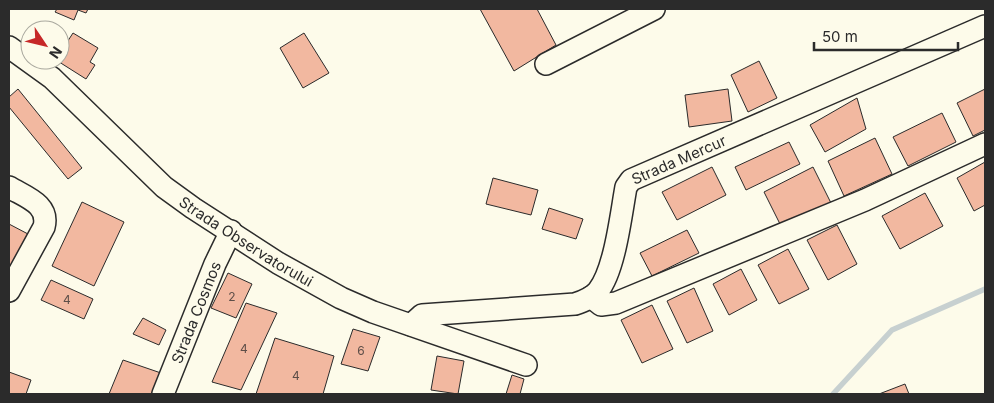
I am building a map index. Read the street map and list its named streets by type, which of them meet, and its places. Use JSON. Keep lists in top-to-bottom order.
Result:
{
  "streets": {
    "street": ["Strada Mercur", "Strada Observatorului", "Strada Cosmos"]
  },
  "crossings": [
    ["Strada Observatorului", "Strada Cosmos"]
  ],
  "house_numbers": [
    "2",
    "4",
    "4",
    "6",
    "4"
  ],
  "scale_bar": "50 m",
  "north": "bottom right"
}
